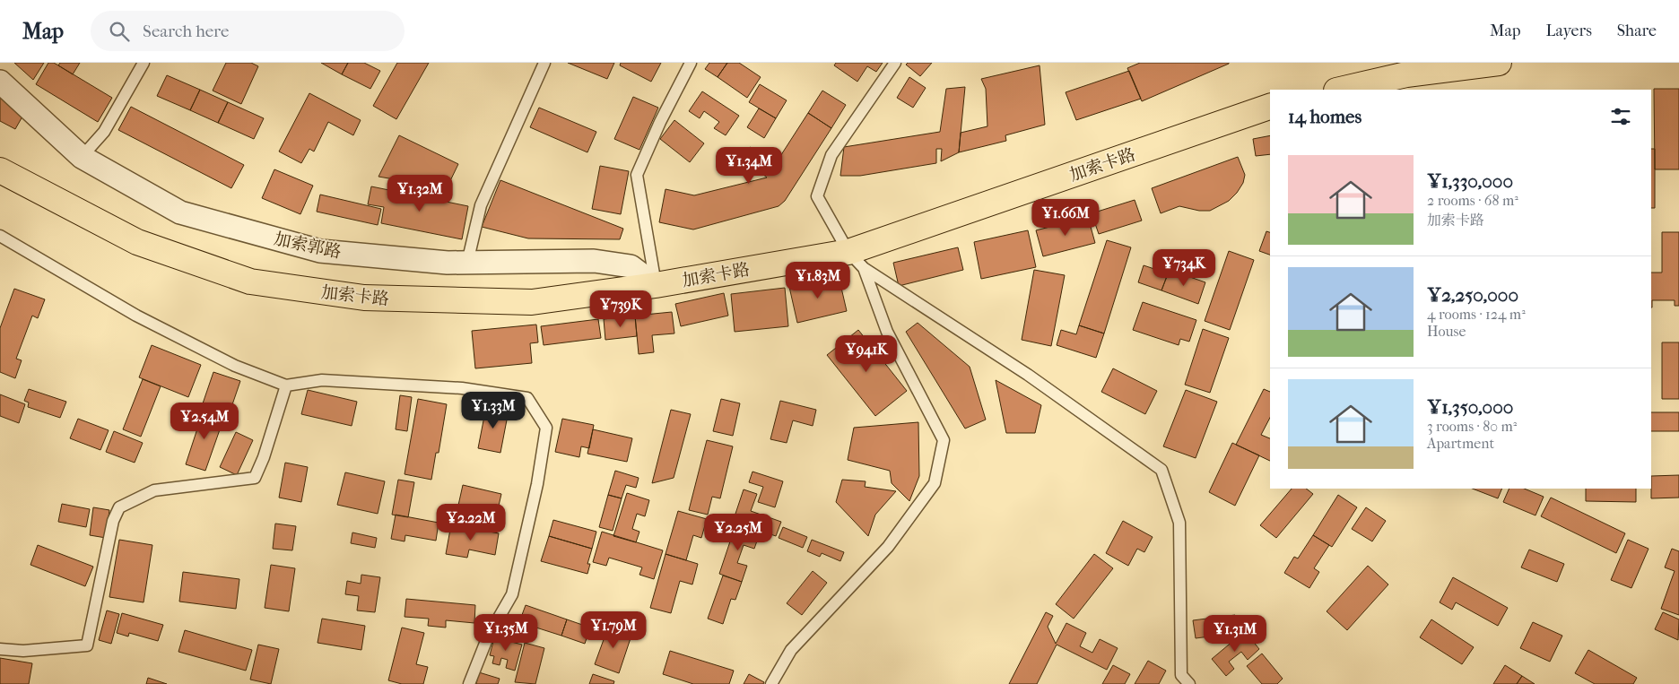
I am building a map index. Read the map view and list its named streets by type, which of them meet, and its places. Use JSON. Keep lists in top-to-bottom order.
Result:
{
  "streets": {
    "main road": ["加索卡路"],
    "street": ["加索郭路"]
  },
  "crossings": [
    ["加索卡路", "加索郭路"]
  ],
  "page": {
    "header": "Map",
    "search": "Search here",
    "nav": ["Map", "Layers", "Share"],
    "heading": "14 homes",
    "list": [
      {
        "name": "¥1,330,000",
        "note": "2 rooms · 68 m² · 加索卡路"
      },
      {
        "name": "¥2,250,000",
        "note": "4 rooms · 124 m² · House"
      },
      {
        "name": "¥1,350,000",
        "note": "3 rooms · 80 m² · Apartment"
      }
    ],
    "price": [
      "¥1.34M",
      "¥1.32M",
      "¥1.66M",
      "¥734K",
      "¥1.83M",
      "¥739K",
      "¥941K",
      "¥1.33M",
      "¥2.54M",
      "¥2.22M",
      "¥2.25M",
      "¥1.79M",
      "¥1.35M",
      "¥1.31M"
    ]
  }
}
